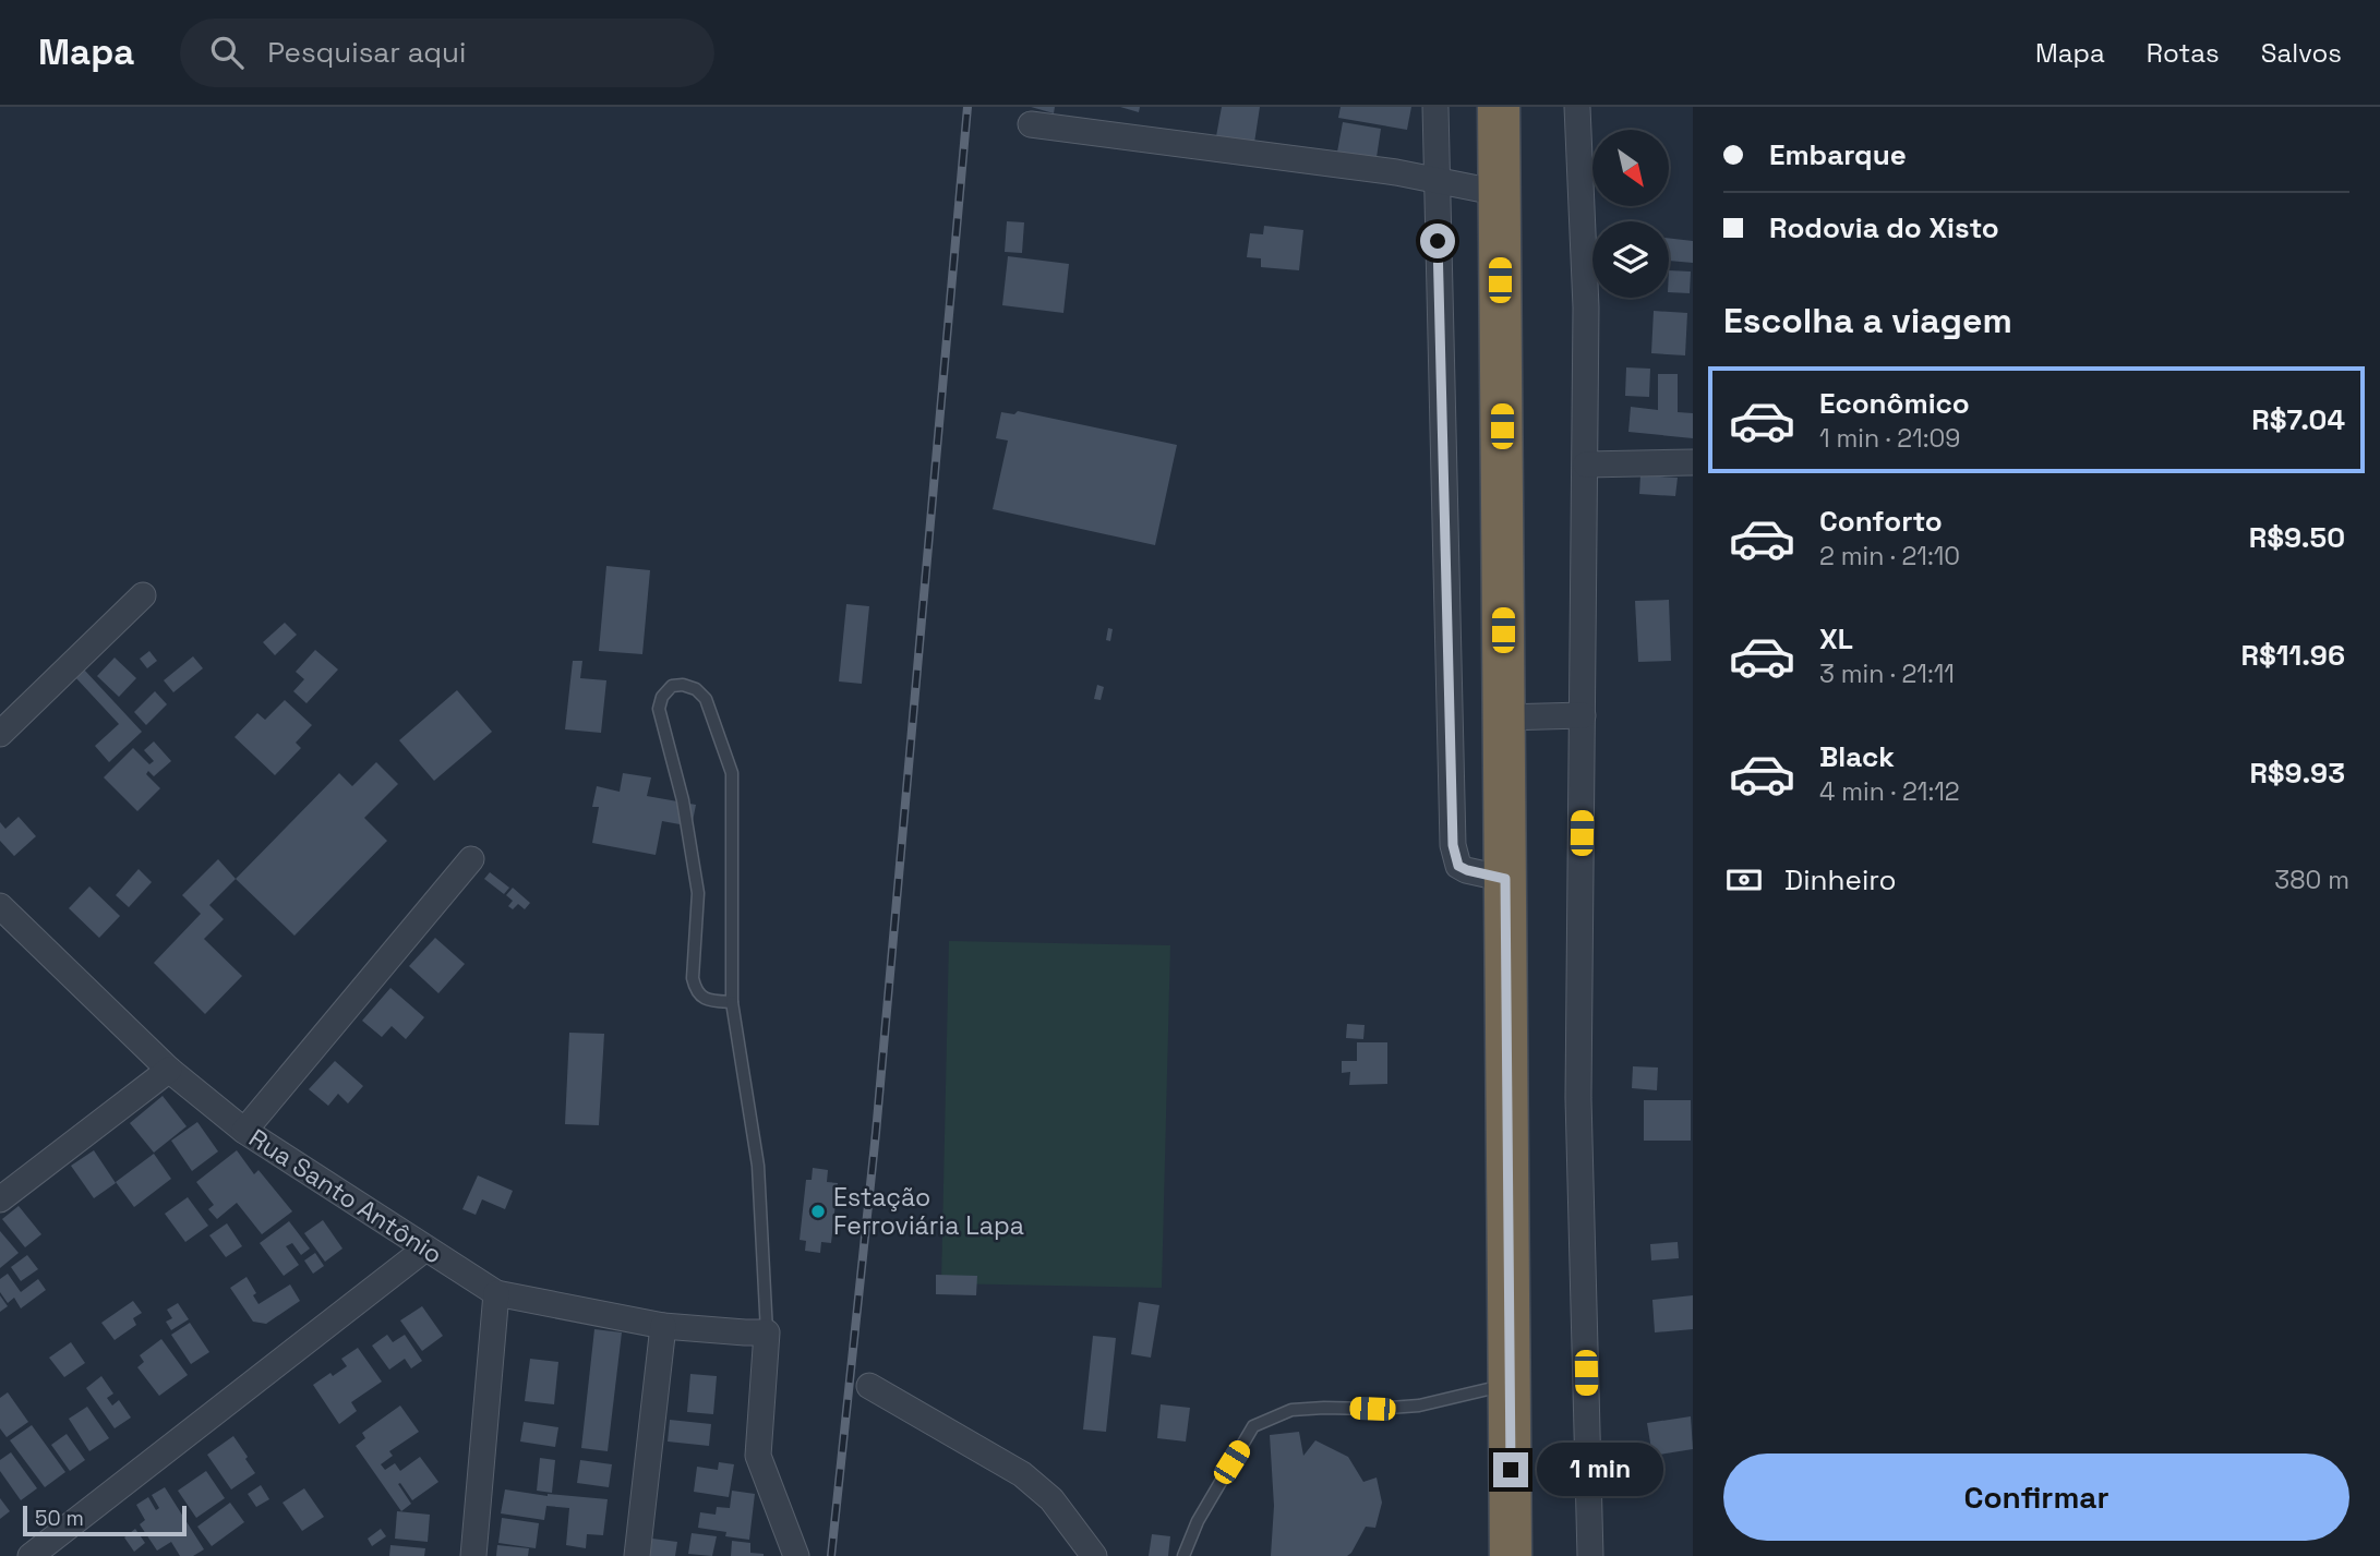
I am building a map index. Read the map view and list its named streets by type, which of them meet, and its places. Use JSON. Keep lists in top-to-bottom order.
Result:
{
  "streets": {
    "street": ["Rua Santo Antônio"]
  },
  "places": ["Estação Ferroviária Lapa"],
  "scale_bar": "50 m",
  "north": "bottom right",
  "page": {
    "header": "Mapa",
    "search": "Pesquisar aqui",
    "nav": ["Mapa", "Rotas", "Salvos"],
    "banner": ["Embarque", "Rodovia do Xisto"],
    "heading": "Escolha a viagem",
    "list": [
      {
        "name": "Econômico",
        "note": "1 min · 21:09",
        "value": "R$7.04"
      },
      {
        "name": "Conforto",
        "note": "2 min · 21:10",
        "value": "R$9.50"
      },
      {
        "name": "XL",
        "note": "3 min · 21:11",
        "value": "R$11.96"
      },
      {
        "name": "Black",
        "note": "4 min · 21:12",
        "value": "R$9.93"
      }
    ],
    "pay": ["Dinheiro", "380 m"],
    "buttons": "Confirmar",
    "bubble": "1 min",
    "scale": "50 m"
  }
}
